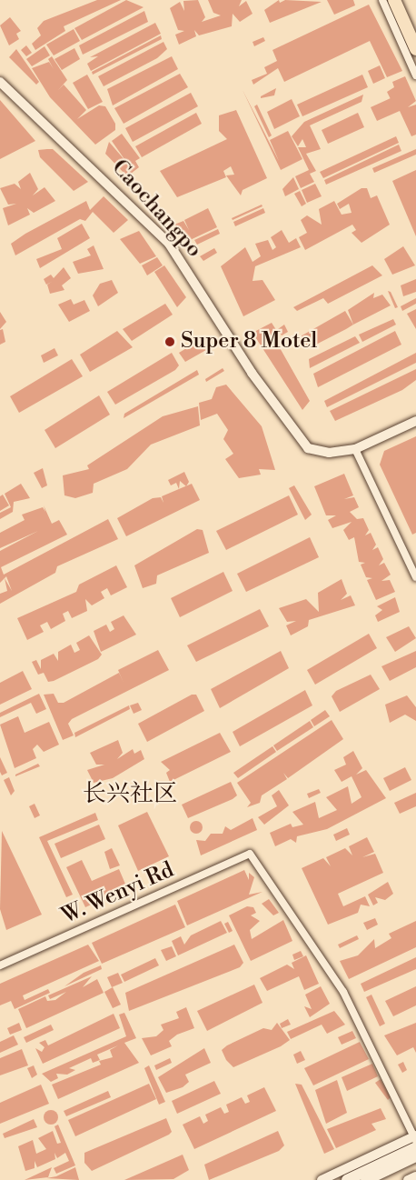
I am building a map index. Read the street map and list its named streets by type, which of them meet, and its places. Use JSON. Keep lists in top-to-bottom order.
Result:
{
  "streets": {
    "street": ["Caochangpo", "W. Wenyi Rd"]
  },
  "districts": ["长兴社区"],
  "places": ["Super 8 Motel"]
}
